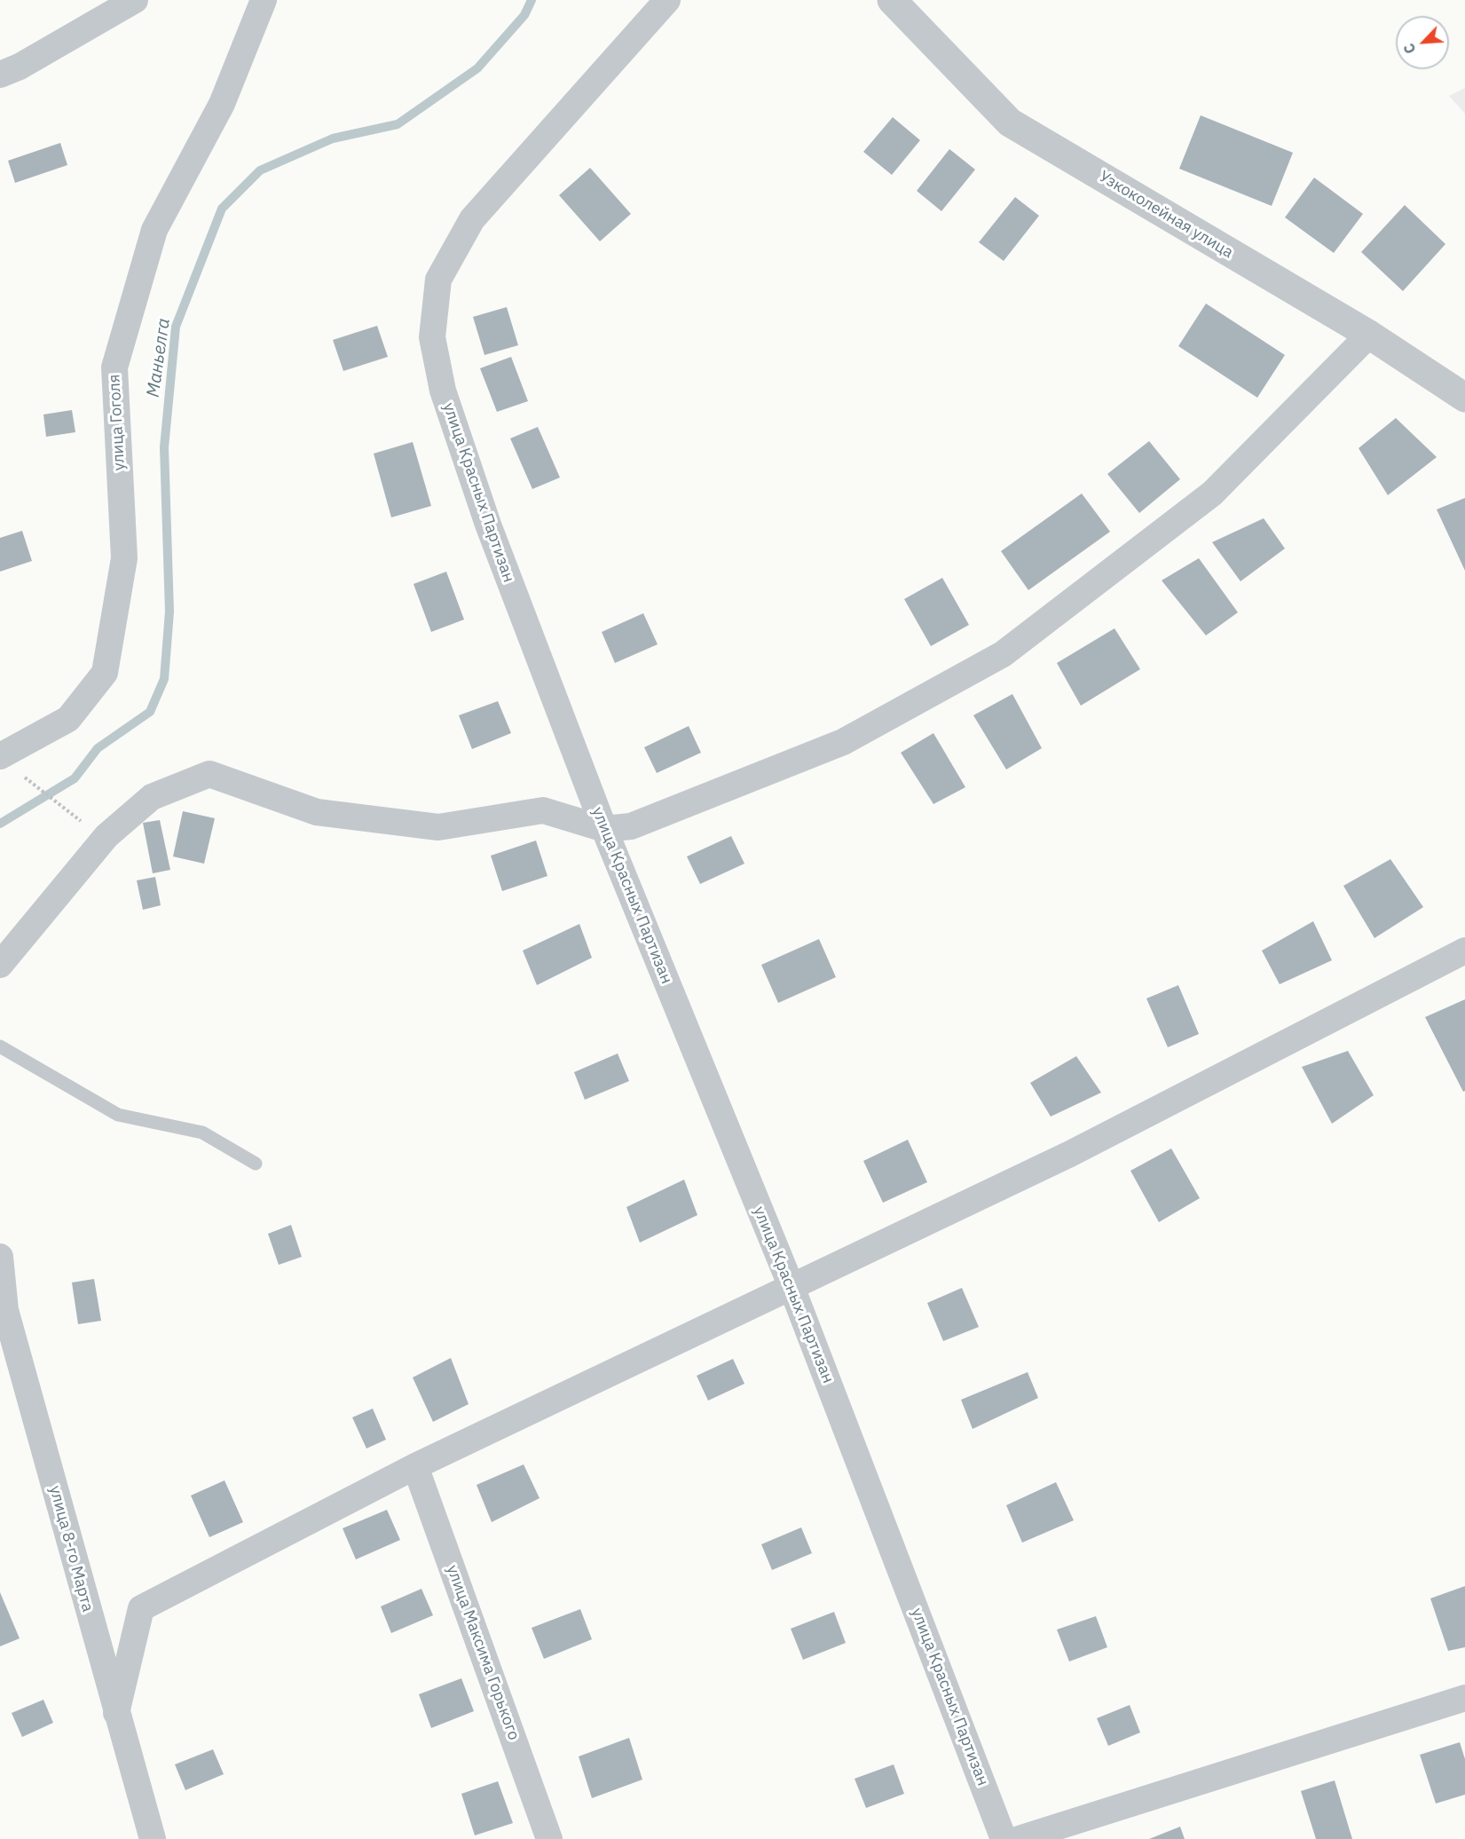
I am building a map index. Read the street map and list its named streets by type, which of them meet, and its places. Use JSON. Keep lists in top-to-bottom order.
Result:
{
  "streets": {
    "street": [
      "Узкоколейная улица",
      "улица Гоголя",
      "улица Красных Партизан",
      "улица 8-го Марта",
      "улица Максима Горького"
    ]
  },
  "water": ["Маньелга"],
  "north": "bottom left"
}
